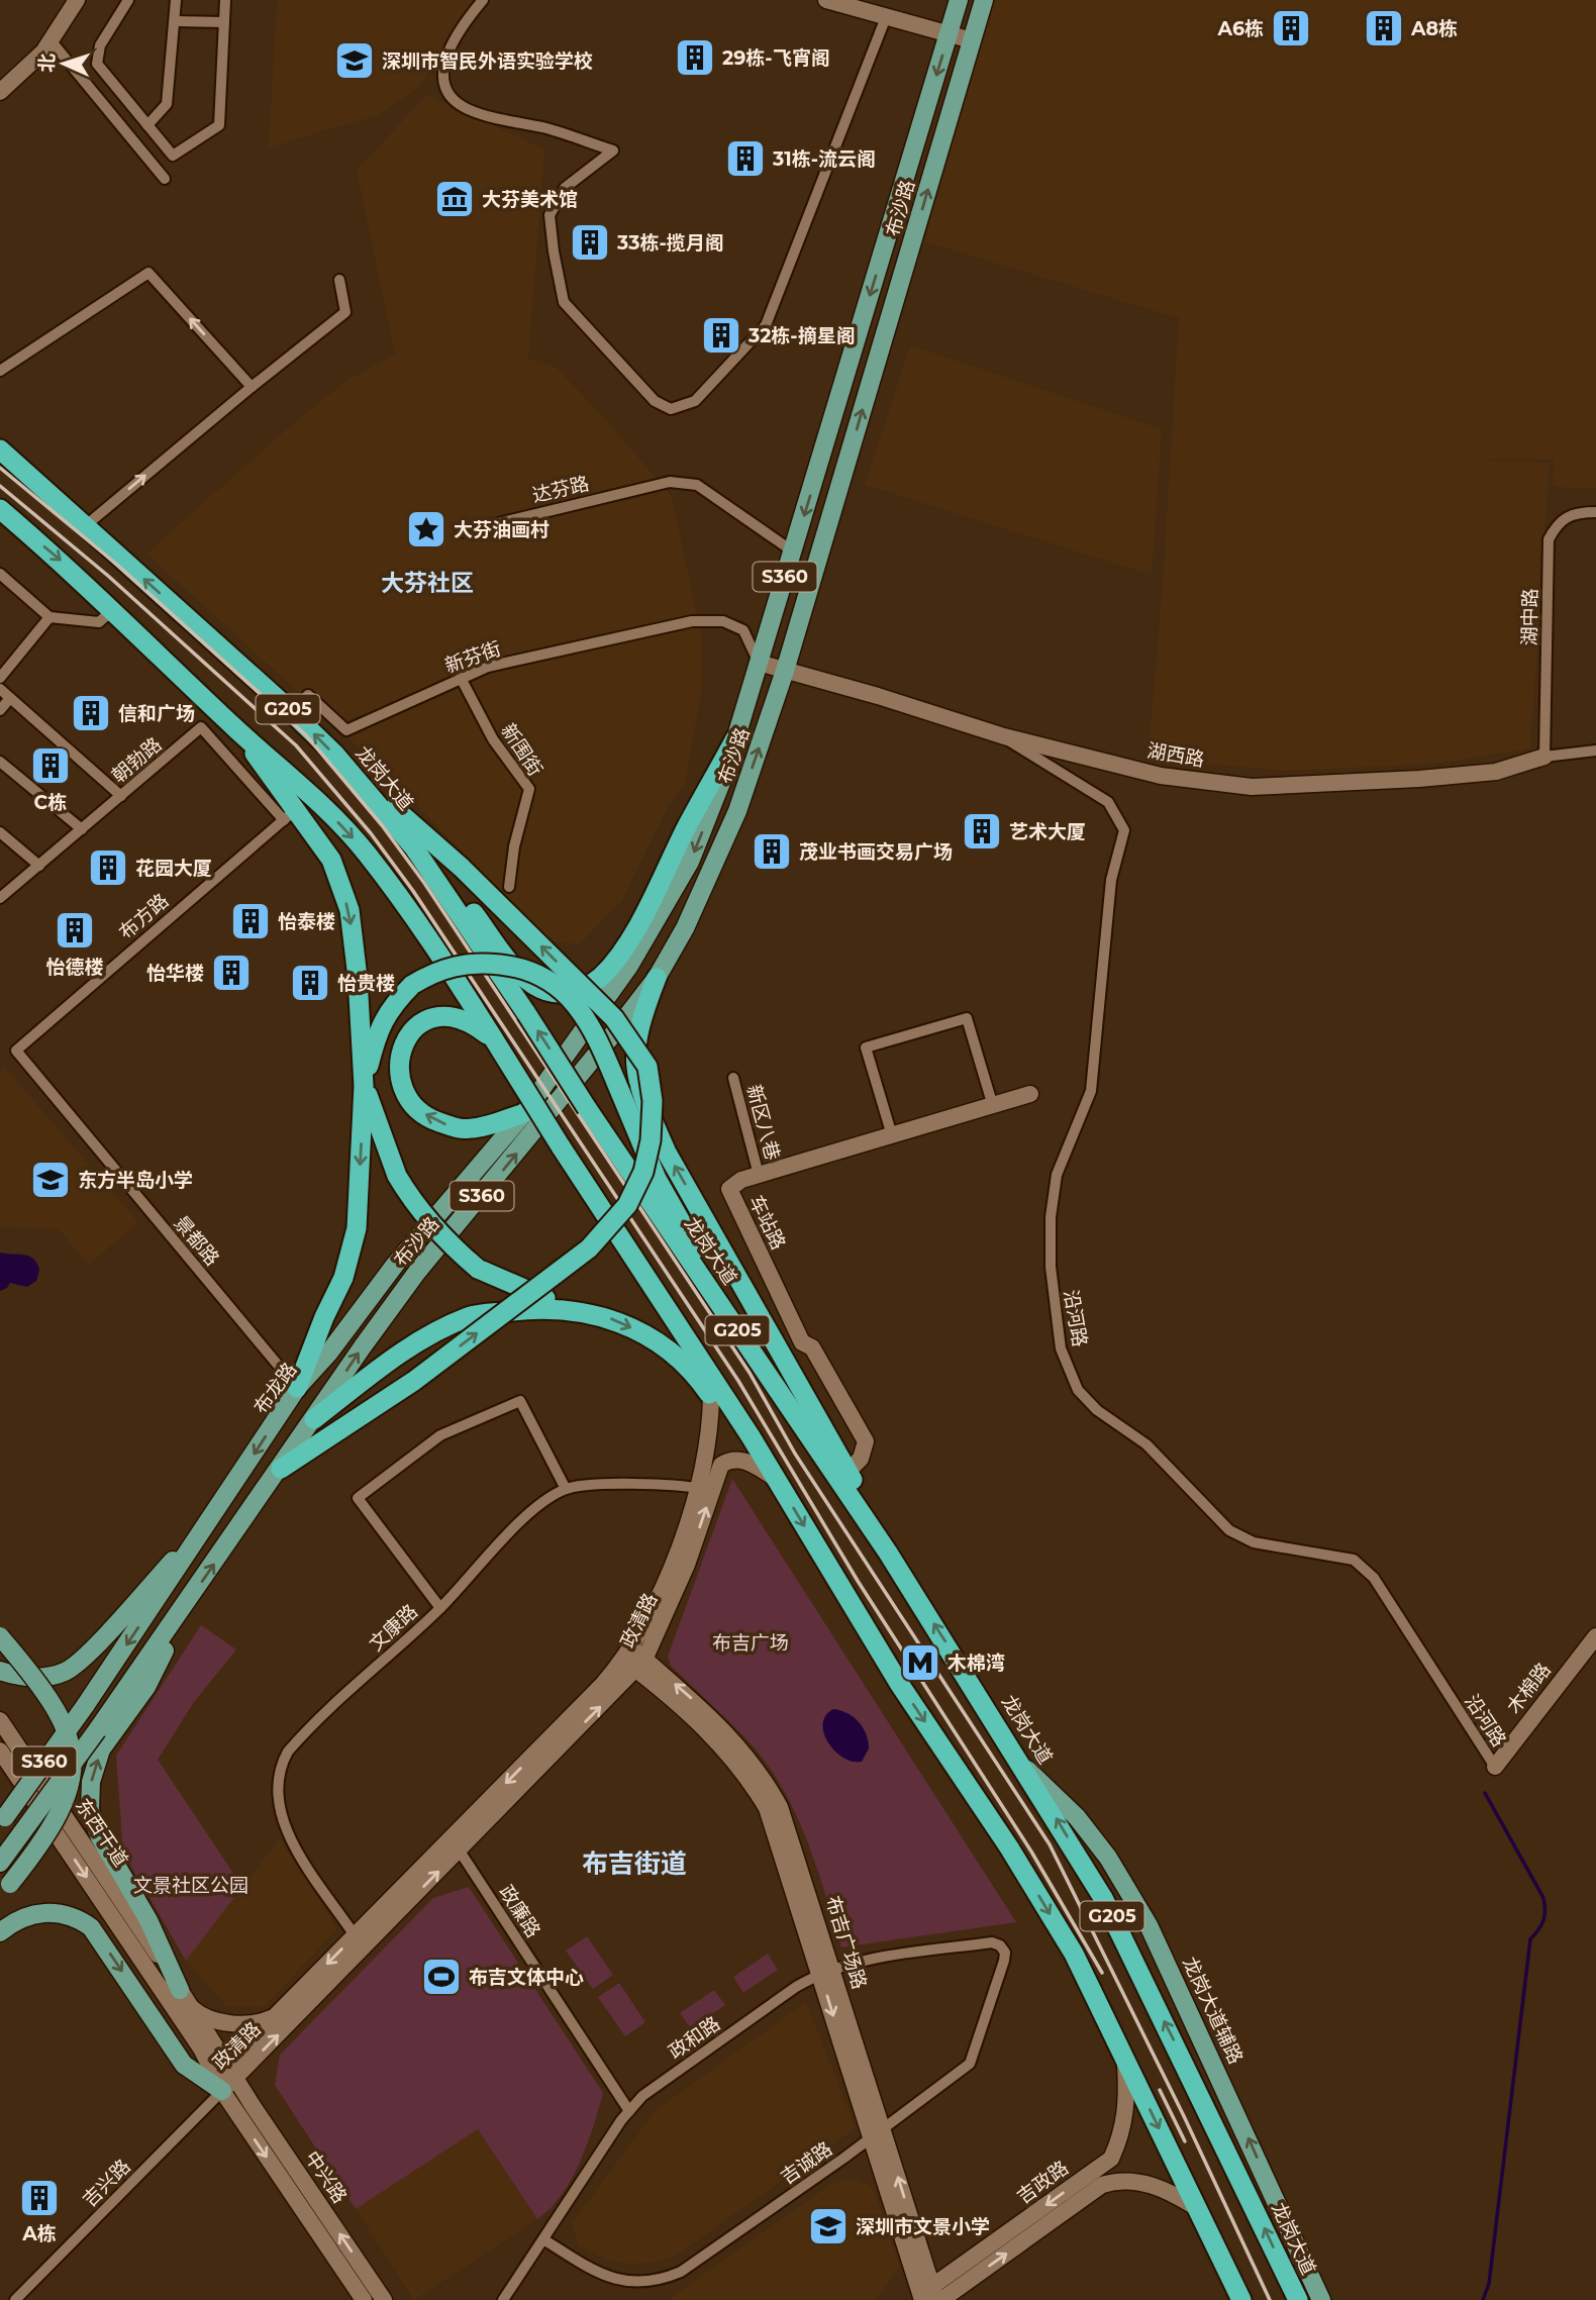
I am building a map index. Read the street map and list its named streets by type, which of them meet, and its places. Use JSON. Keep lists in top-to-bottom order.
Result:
{
  "streets": {
    "highway": ["G205", "龙岗大道"],
    "main road": [
      "布沙路",
      "S360",
      "布龙路",
      "龙岗大道辅路"
    ],
    "street": [
      "达芬路",
      "湖中路",
      "新芬街",
      "新围街",
      "湖西路",
      "朝勃路",
      "布方路",
      "新区八巷",
      "车站路",
      "景都路",
      "沿河路",
      "政清路",
      "文康路",
      "木棉路",
      "东西干道",
      "政廉路",
      "布吉广场路",
      "政和路",
      "吉诚路",
      "中兴路",
      "吉政路",
      "吉兴路"
    ]
  },
  "crossings": [
    ["布沙路", "达芬路"],
    ["布沙路", "S360"],
    ["布沙路", "新芬街"],
    ["布沙路", "湖西路"],
    ["布沙路", "布龙路"],
    ["湖中路", "湖西路"],
    ["新芬街", "新围街"],
    ["新芬街", "湖西路"],
    ["新芬街", "龙岗大道"],
    ["G205", "政清路"],
    ["G205", "吉政路"],
    ["湖西路", "沿河路"],
    ["朝勃路", "布方路"],
    ["龙岗大道", "龙岗大道辅路"],
    ["布方路", "景都路"],
    ["新区八巷", "车站路"],
    ["景都路", "布龙路"],
    ["沿河路", "木棉路"],
    ["政清路", "文康路"],
    ["政清路", "东西干道"],
    ["政清路", "政廉路"],
    ["政清路", "布吉广场路"],
    ["政清路", "中兴路"],
    ["政清路", "吉兴路"],
    ["东西干道", "中兴路"],
    ["东西干道", "吉兴路"],
    ["政廉路", "政和路"],
    ["布吉广场路", "政和路"],
    ["布吉广场路", "吉诚路"],
    ["布吉广场路", "吉政路"],
    ["政和路", "吉诚路"],
    ["中兴路", "吉兴路"]
  ],
  "one_way": ["龙岗大道辅路"],
  "districts": ["大芬社区", "布吉街道"],
  "parks": ["布吉广场", "文景社区公园"],
  "places": {
    "building": [
      "A6栋",
      "A8栋",
      "29栋-飞宵阁",
      "31栋-流云阁",
      "33栋-揽月阁",
      "32栋-摘星阁",
      "信和广场",
      "C栋",
      "艺术大厦",
      "茂业书画交易广场",
      "花园大厦",
      "怡泰楼",
      "怡德楼",
      "怡华楼",
      "怡贵楼",
      "A栋"
    ],
    "school or university": ["深圳市智民外语实验学校", "东方半岛小学", "深圳市文景小学"],
    "museum": ["大芬美术馆"],
    "place": ["大芬油画村"],
    "metro station": ["木棉湾"],
    "sports": ["布吉文体中心"]
  },
  "north": "left"
}
